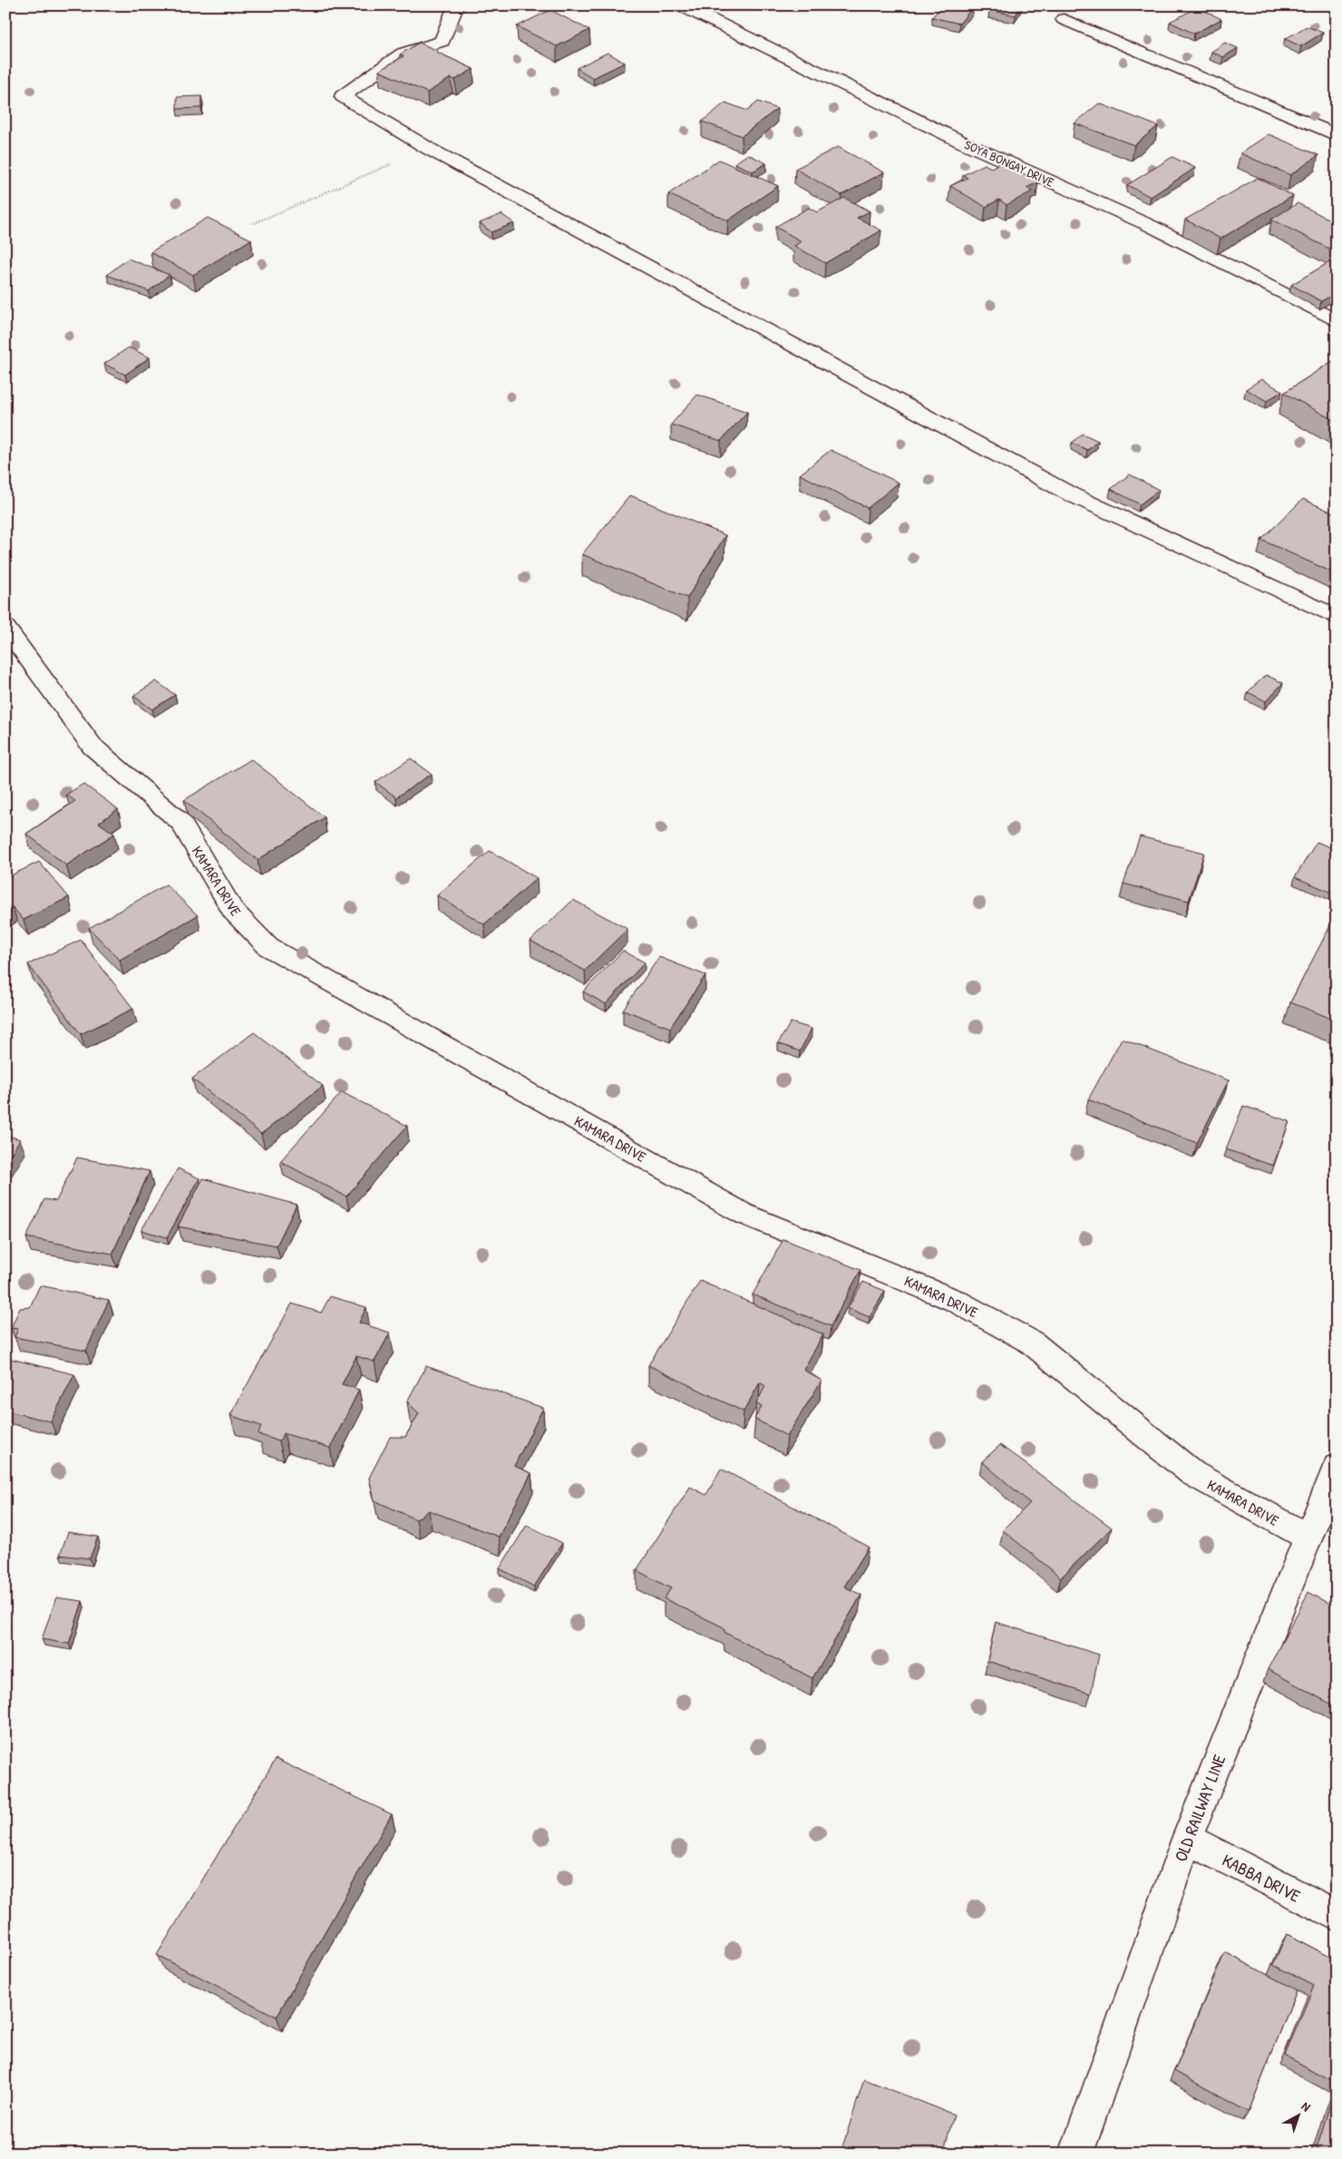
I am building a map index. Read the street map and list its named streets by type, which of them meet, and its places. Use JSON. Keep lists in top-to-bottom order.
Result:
{
  "streets": {
    "street": [
      "SOYA BONGAY DRIVE",
      "KAMARA DRIVE",
      "OLD RAILWAY LINE",
      "KABBA DRIVE"
    ]
  },
  "crossings": [
    ["KAMARA DRIVE", "OLD RAILWAY LINE"],
    ["OLD RAILWAY LINE", "KABBA DRIVE"]
  ],
  "north": "top right"
}
